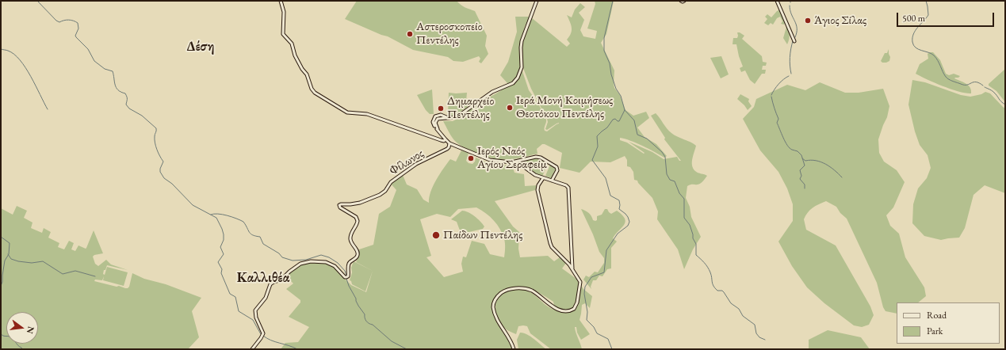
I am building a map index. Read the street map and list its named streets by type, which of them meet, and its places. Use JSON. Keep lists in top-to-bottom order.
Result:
{
  "streets": {
    "main road": ["Φίλωνος"]
  },
  "districts": ["Δέση", "Καλλιθέα"],
  "places": [
    "Άγιος Σίλας",
    "Αστεροσκοπείο Πεντέλης",
    "Ιερά Μονή Κοιμήσεως Θεοτόκου Πεντέλης",
    "Δημαρχείο Πεντέλης",
    "Ιερός Ναός Αγίου Σεραφείμ",
    "Παίδων Πεντέλης"
  ],
  "legend": ["Road", "Park"],
  "scale_bar": "500 m",
  "north": "right"
}
